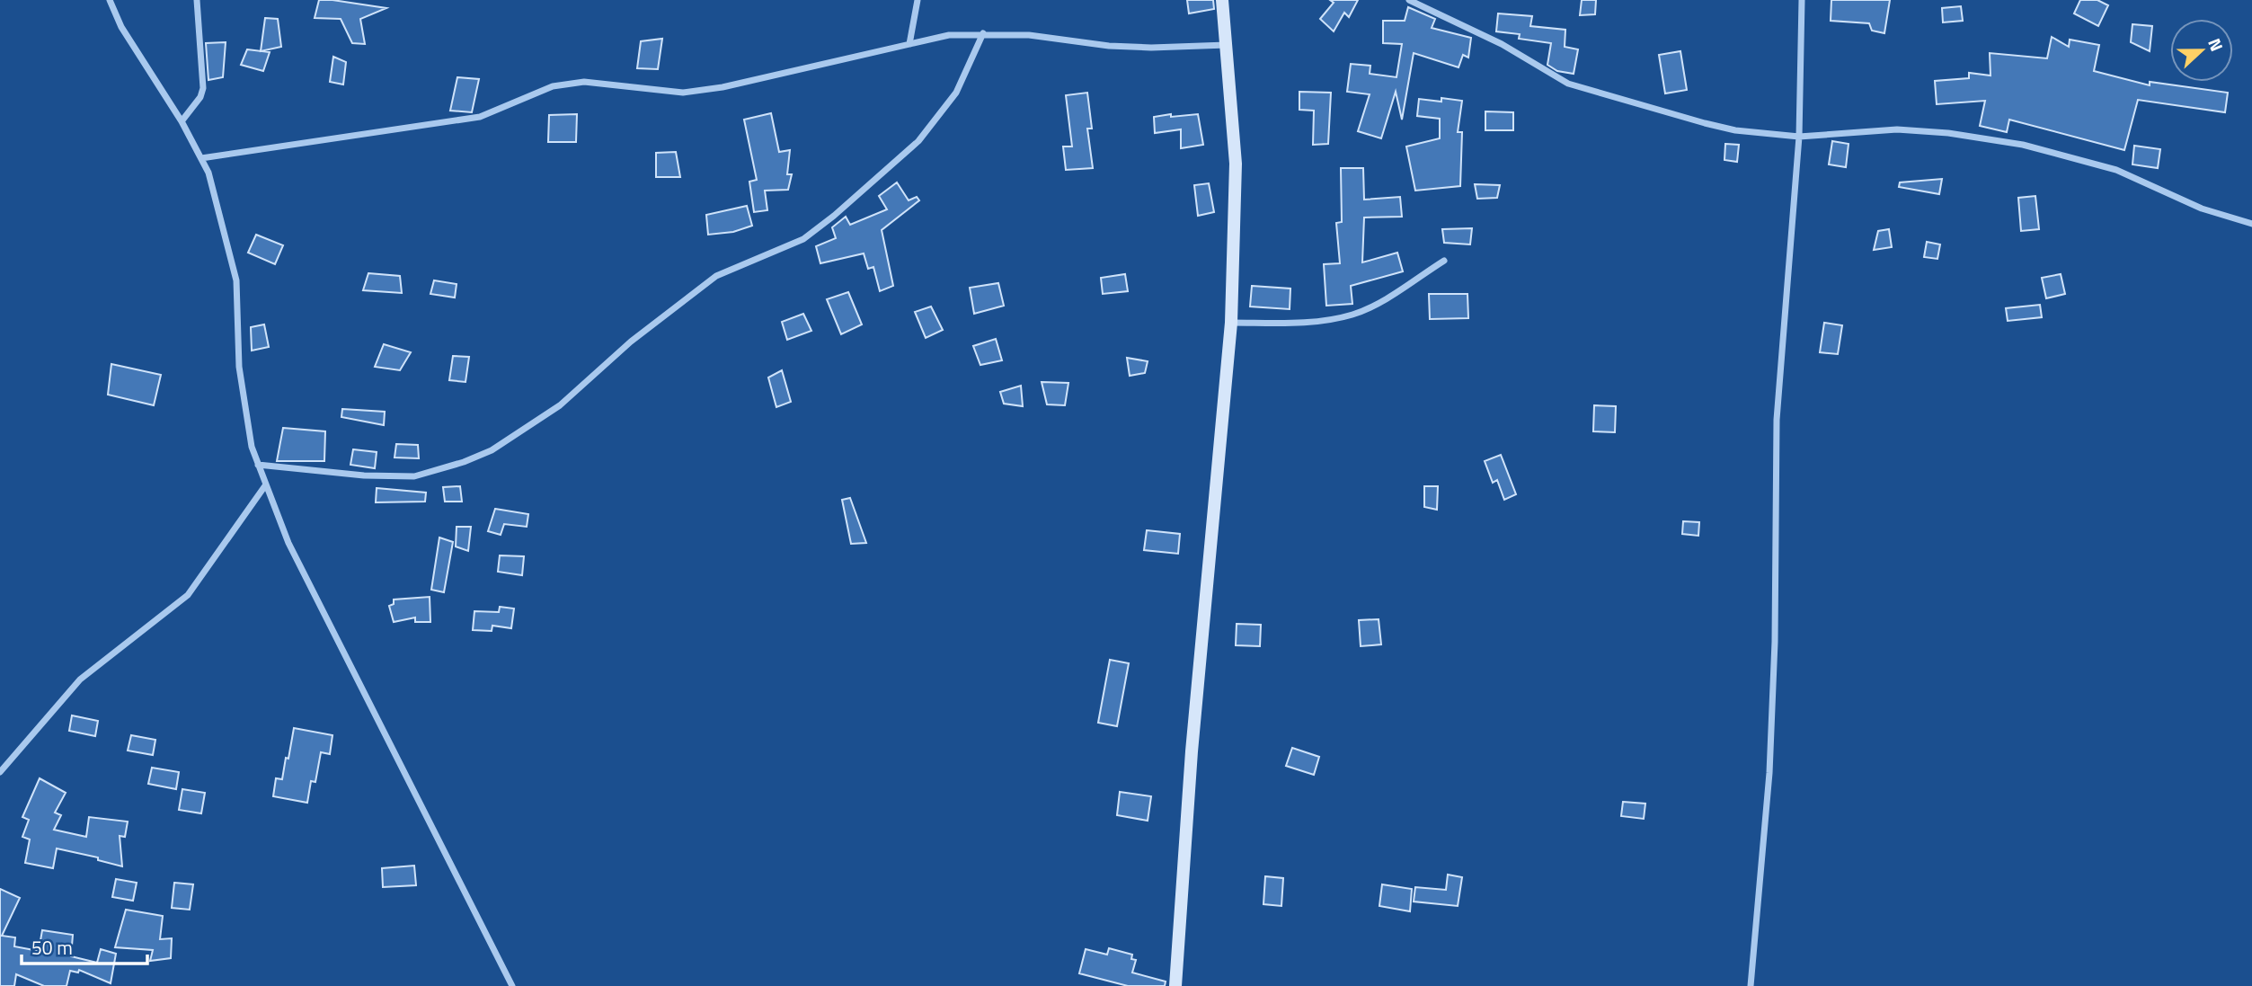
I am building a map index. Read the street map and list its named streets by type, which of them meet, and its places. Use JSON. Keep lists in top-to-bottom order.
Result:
{
  "scale_bar": "50 m",
  "north": "right"
}
